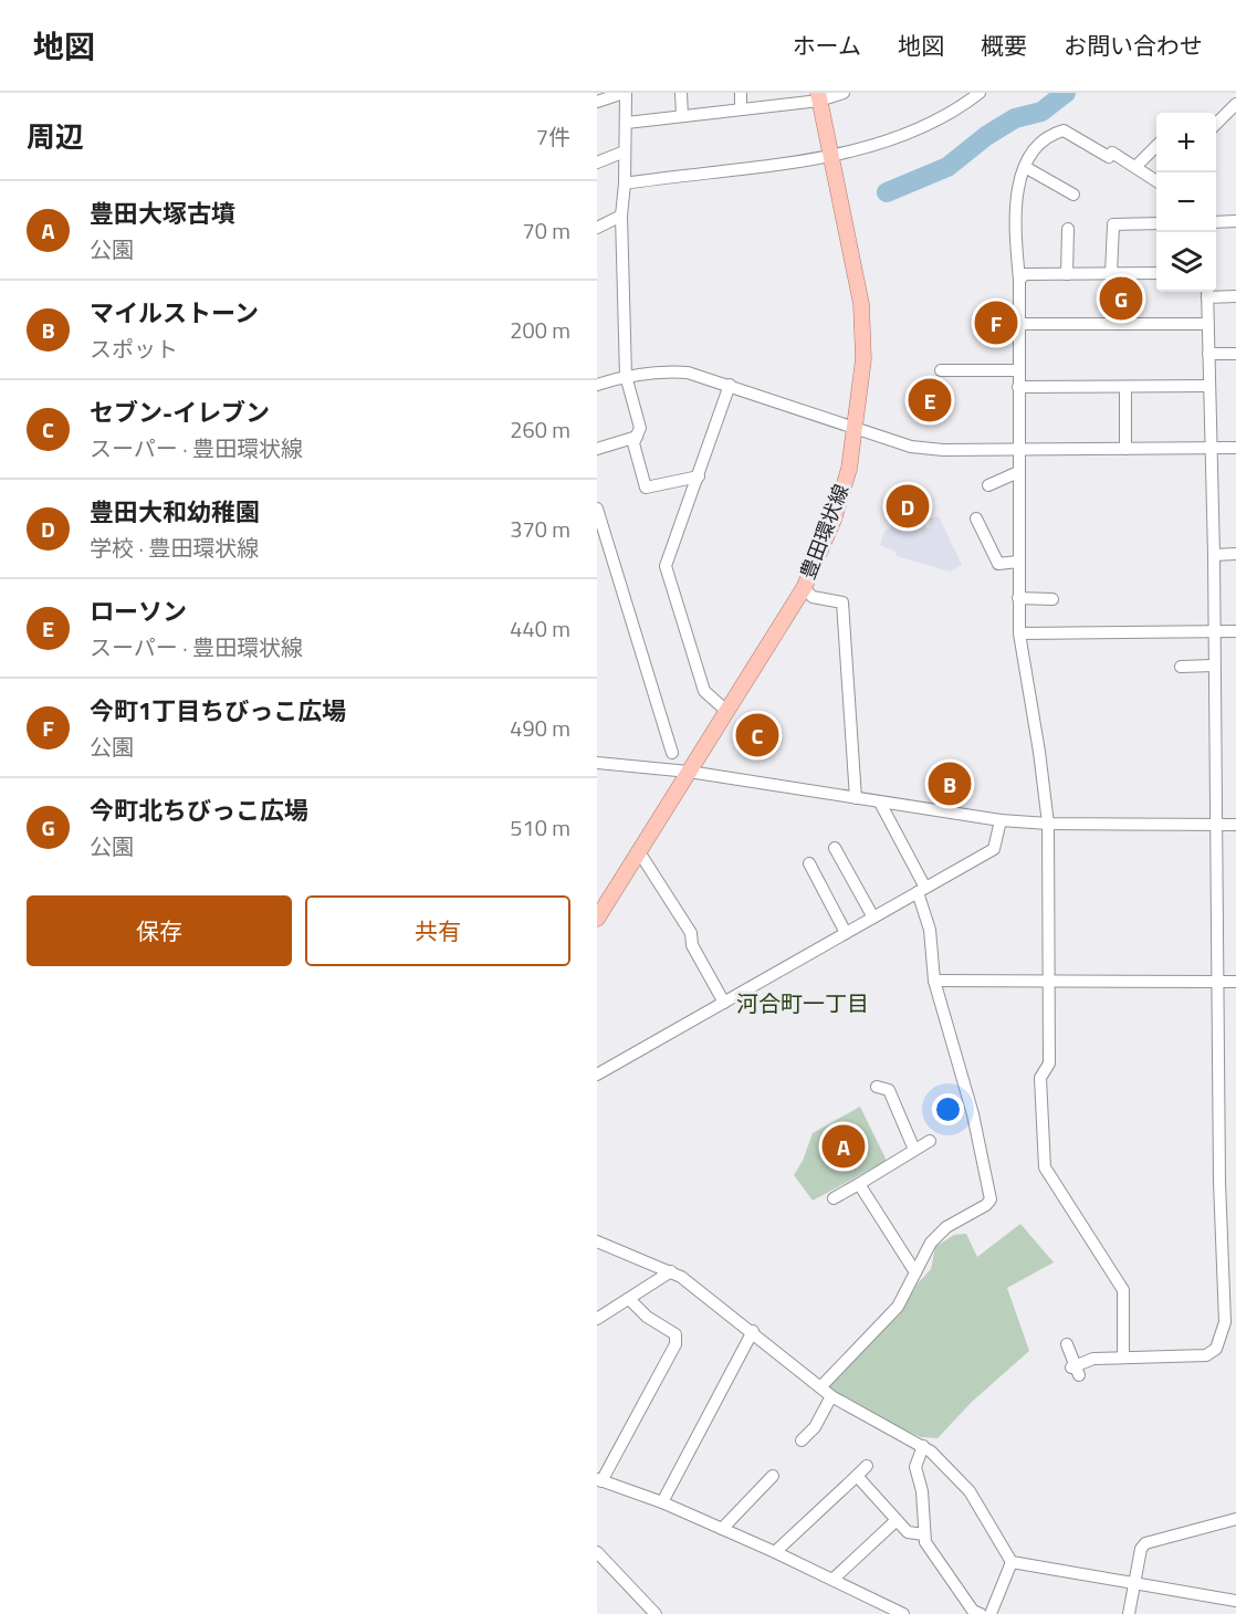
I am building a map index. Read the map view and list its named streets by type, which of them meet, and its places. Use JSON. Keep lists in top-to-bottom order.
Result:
{
  "streets": {
    "main road": ["豊田環状線"]
  },
  "districts": ["河合町一丁目"],
  "page": {
    "header": "地図",
    "nav": [
      "ホーム",
      "地図",
      "概要",
      "お問い合わせ"
    ],
    "heading": ["周辺", "7件"],
    "map_buttons": ["+", "−"],
    "list": [
      {
        "mark": "A",
        "name": "豊田大塚古墳",
        "note": "公園",
        "value": "70 m"
      },
      {
        "mark": "B",
        "name": "マイルストーン",
        "note": "スポット",
        "value": "200 m"
      },
      {
        "mark": "C",
        "name": "セブン-イレブン",
        "note": "スーパー · 豊田環状線",
        "value": "260 m"
      },
      {
        "mark": "D",
        "name": "豊田大和幼稚園",
        "note": "学校 · 豊田環状線",
        "value": "370 m"
      },
      {
        "mark": "E",
        "name": "ローソン",
        "note": "スーパー · 豊田環状線",
        "value": "440 m"
      },
      {
        "mark": "F",
        "name": "今町1丁目ちびっこ広場",
        "note": "公園",
        "value": "490 m"
      },
      {
        "mark": "G",
        "name": "今町北ちびっこ広場",
        "note": "公園",
        "value": "510 m"
      }
    ],
    "pins": [
      "G",
      "F",
      "E",
      "D",
      "C",
      "B",
      "A"
    ],
    "buttons": ["保存", "共有"]
  }
}
